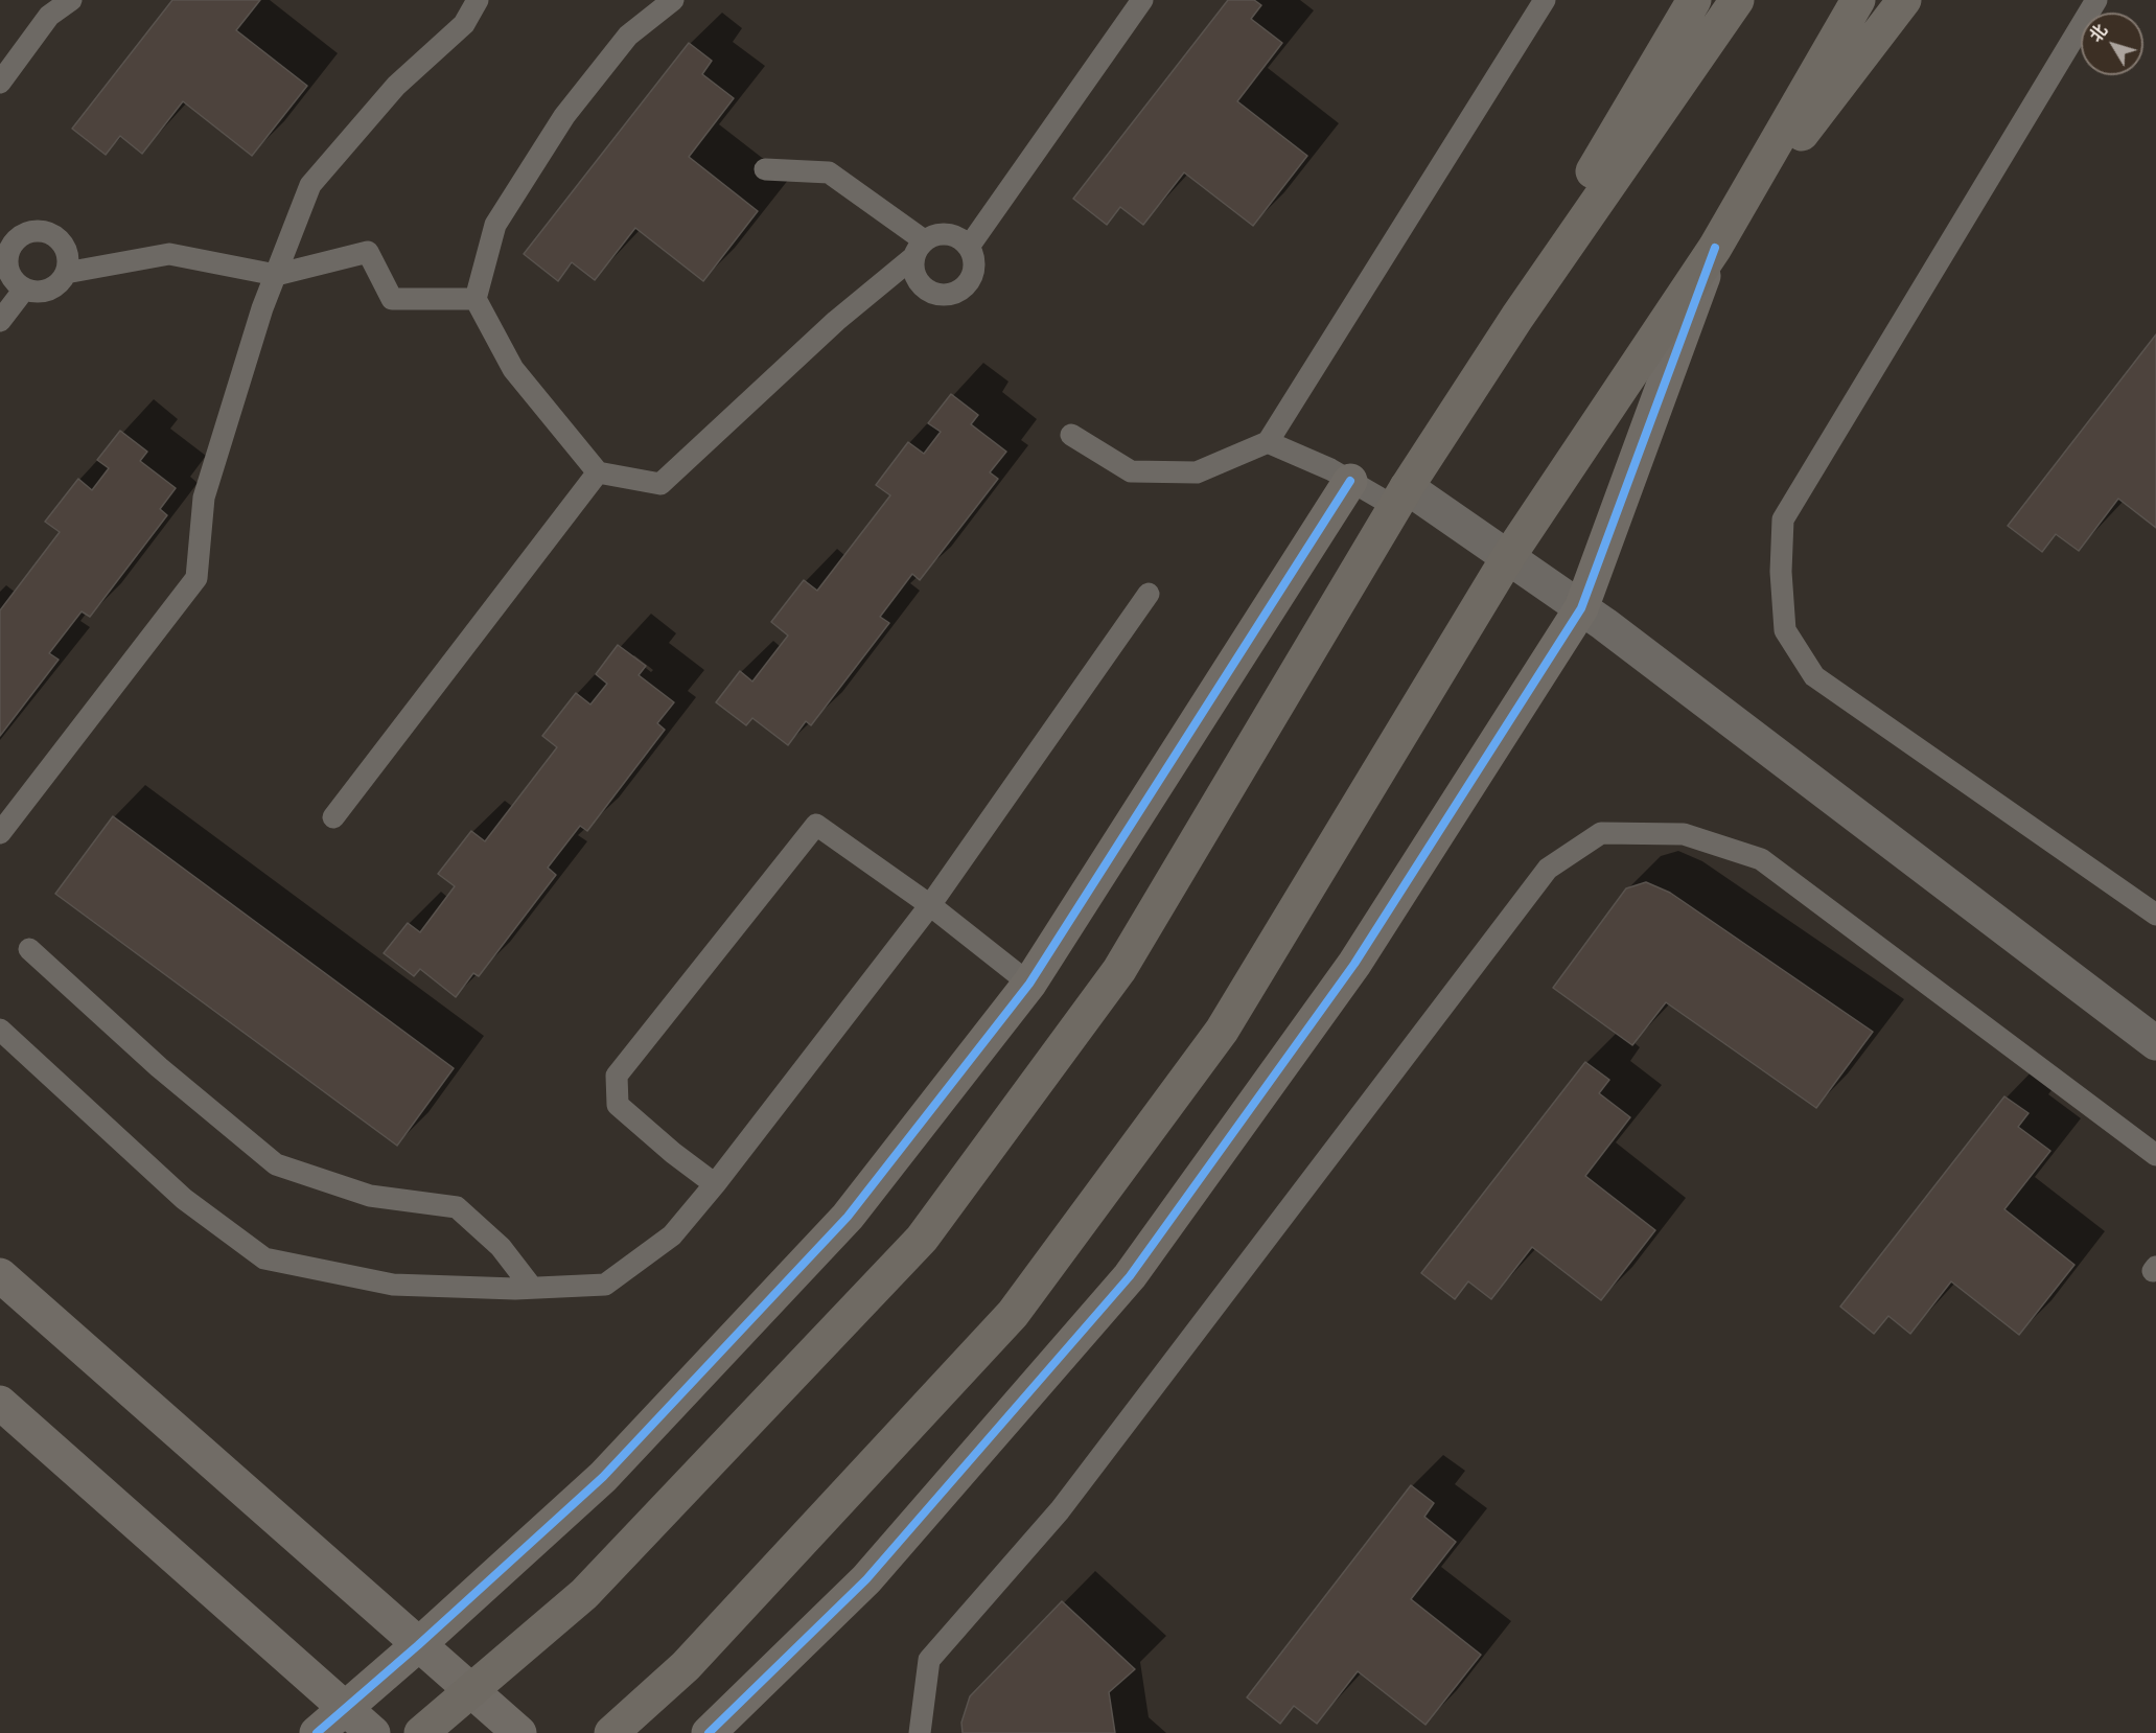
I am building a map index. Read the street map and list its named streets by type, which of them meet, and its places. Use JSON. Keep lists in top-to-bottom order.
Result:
{
  "north": "top left"
}
